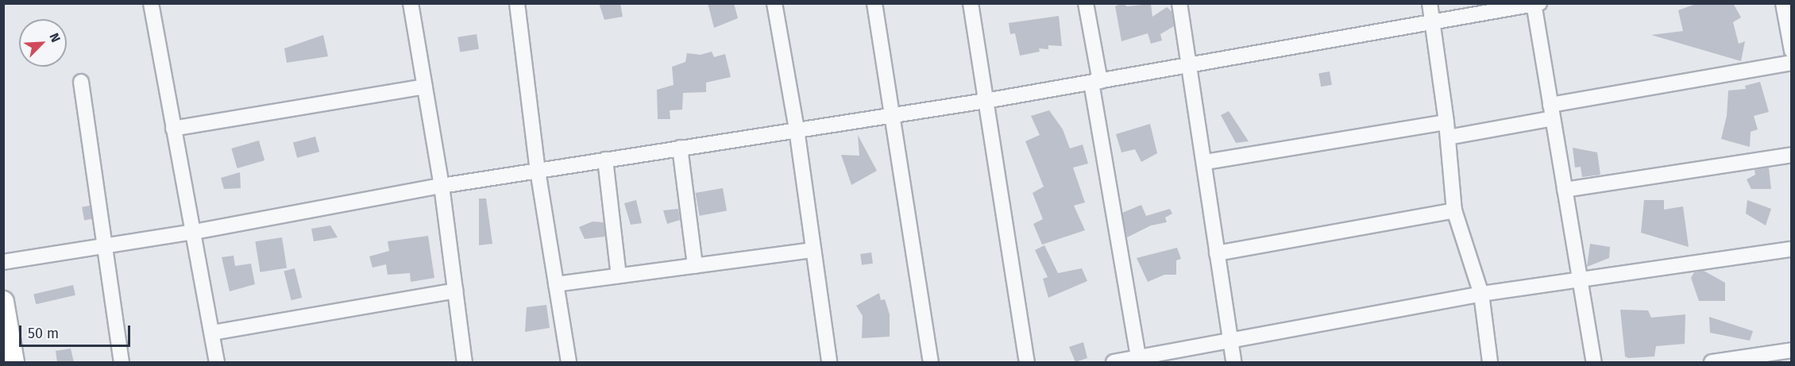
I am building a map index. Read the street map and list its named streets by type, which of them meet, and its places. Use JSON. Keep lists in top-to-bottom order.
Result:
{
  "scale_bar": "50 m",
  "north": "top right"
}
